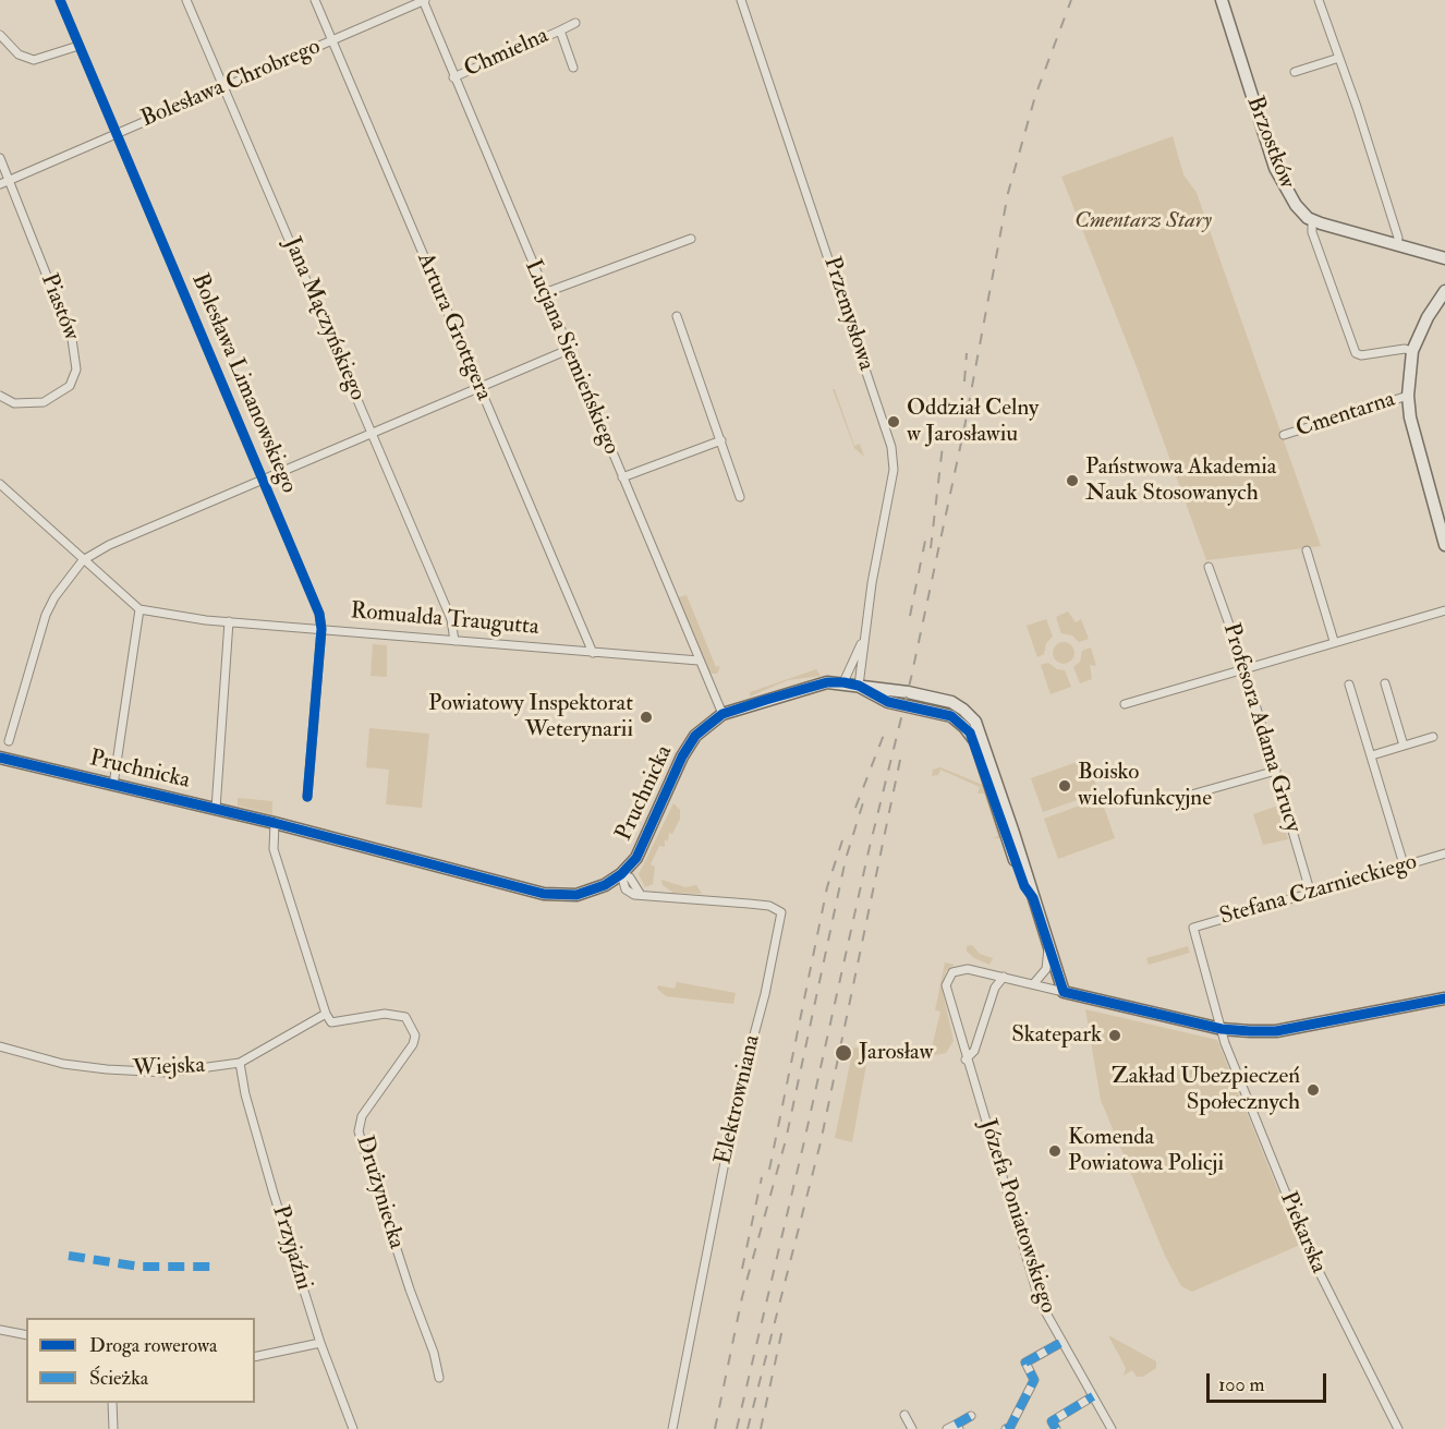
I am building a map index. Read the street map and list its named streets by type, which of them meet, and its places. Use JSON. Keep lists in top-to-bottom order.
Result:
{
  "streets": {
    "main road": ["Brzostków", "Pruchnicka"],
    "street": [
      "Chmielna",
      "Bolesława Chrobrego",
      "Piastów",
      "Przemysłowa",
      "Jana Mączyńskiego",
      "Artura Grottgera",
      "Lucjana Siemieńskiego",
      "Bolesława Limanowskiego",
      "Cmentarna",
      "Romualda Traugutta",
      "Profesora Adama Grucy",
      "Stefana Czarnieckiego",
      "Wiejska",
      "Elektrowniana",
      "Drużyniecka",
      "Józefa Poniatowskiego",
      "Piekarska",
      "Przyjaźni"
    ]
  },
  "crossings": [
    ["Chmielna", "Lucjana Siemieńskiego"],
    ["Bolesława Chrobrego", "Piastów"],
    ["Bolesława Chrobrego", "Jana Mączyńskiego"],
    ["Bolesława Chrobrego", "Artura Grottgera"],
    ["Bolesława Chrobrego", "Lucjana Siemieńskiego"],
    ["Bolesława Chrobrego", "Bolesława Limanowskiego"],
    ["Jana Mączyńskiego", "Romualda Traugutta"],
    ["Artura Grottgera", "Romualda Traugutta"],
    ["Lucjana Siemieńskiego", "Romualda Traugutta"],
    ["Lucjana Siemieńskiego", "Pruchnicka"],
    ["Bolesława Limanowskiego", "Romualda Traugutta"],
    ["Profesora Adama Grucy", "Stefana Czarnieckiego"],
    ["Pruchnicka", "Elektrowniana"],
    ["Stefana Czarnieckiego", "Piekarska"],
    ["Wiejska", "Drużyniecka"],
    ["Wiejska", "Przyjaźni"]
  ],
  "parks": ["Cmentarz Stary"],
  "places": [
    "Oddział Celny w Jarosławiu",
    "Państwowa Akademia Nauk Stosowanych",
    "Powiatowy Inspektorat Weterynarii",
    "Boisko wielofunkcyjne",
    "Skatepark",
    "Jarosław",
    "Zakład Ubezpieczeń Społecznych",
    "Komenda Powiatowa Policji"
  ],
  "legend": ["Droga rowerowa", "Ścieżka"],
  "scale_bar": "100 m"
}
